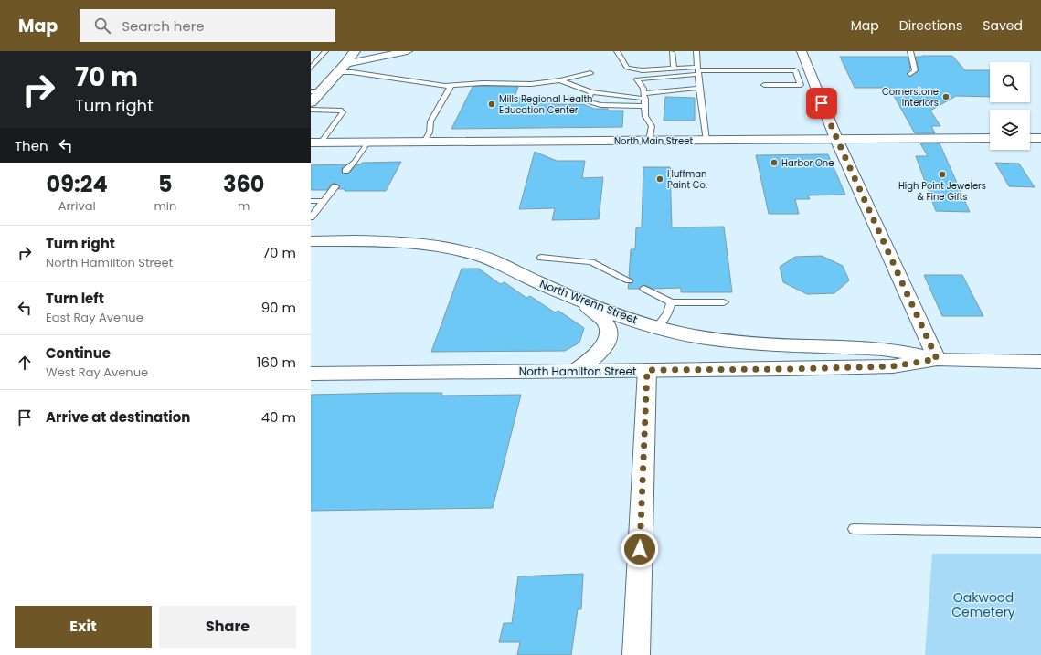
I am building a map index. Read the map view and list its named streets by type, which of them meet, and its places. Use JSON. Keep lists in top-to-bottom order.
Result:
{
  "streets": {
    "street": ["North Main Street", "North Wrenn Street", "North Hamilton Street"]
  },
  "crossings": [
    ["North Wrenn Street", "North Hamilton Street"]
  ],
  "parks": ["Oakwood Cemetery"],
  "places": [
    "Cornerstone Interiors",
    "Mills Regional Health Education Center",
    "Harbor One",
    "High Point Jewelers & Fine Gifts",
    "Huffman Paint Co."
  ],
  "page": {
    "header": "Map",
    "search": "Search here",
    "nav": ["Map", "Directions", "Saved"],
    "turn": ["70 m", "Turn right"],
    "then": "Then",
    "eta": [
      "09:24",
      "Arrival",
      "5",
      "min",
      "360",
      "m"
    ],
    "list": [
      {
        "name": "Turn right",
        "note": "North Hamilton Street",
        "value": "70 m"
      },
      {
        "name": "Turn left",
        "note": "East Ray Avenue",
        "value": "90 m"
      },
      {
        "name": "Continue",
        "note": "West Ray Avenue",
        "value": "160 m"
      },
      {
        "name": "Arrive at destination",
        "value": "40 m"
      }
    ],
    "buttons": ["Exit", "Share"]
  }
}
